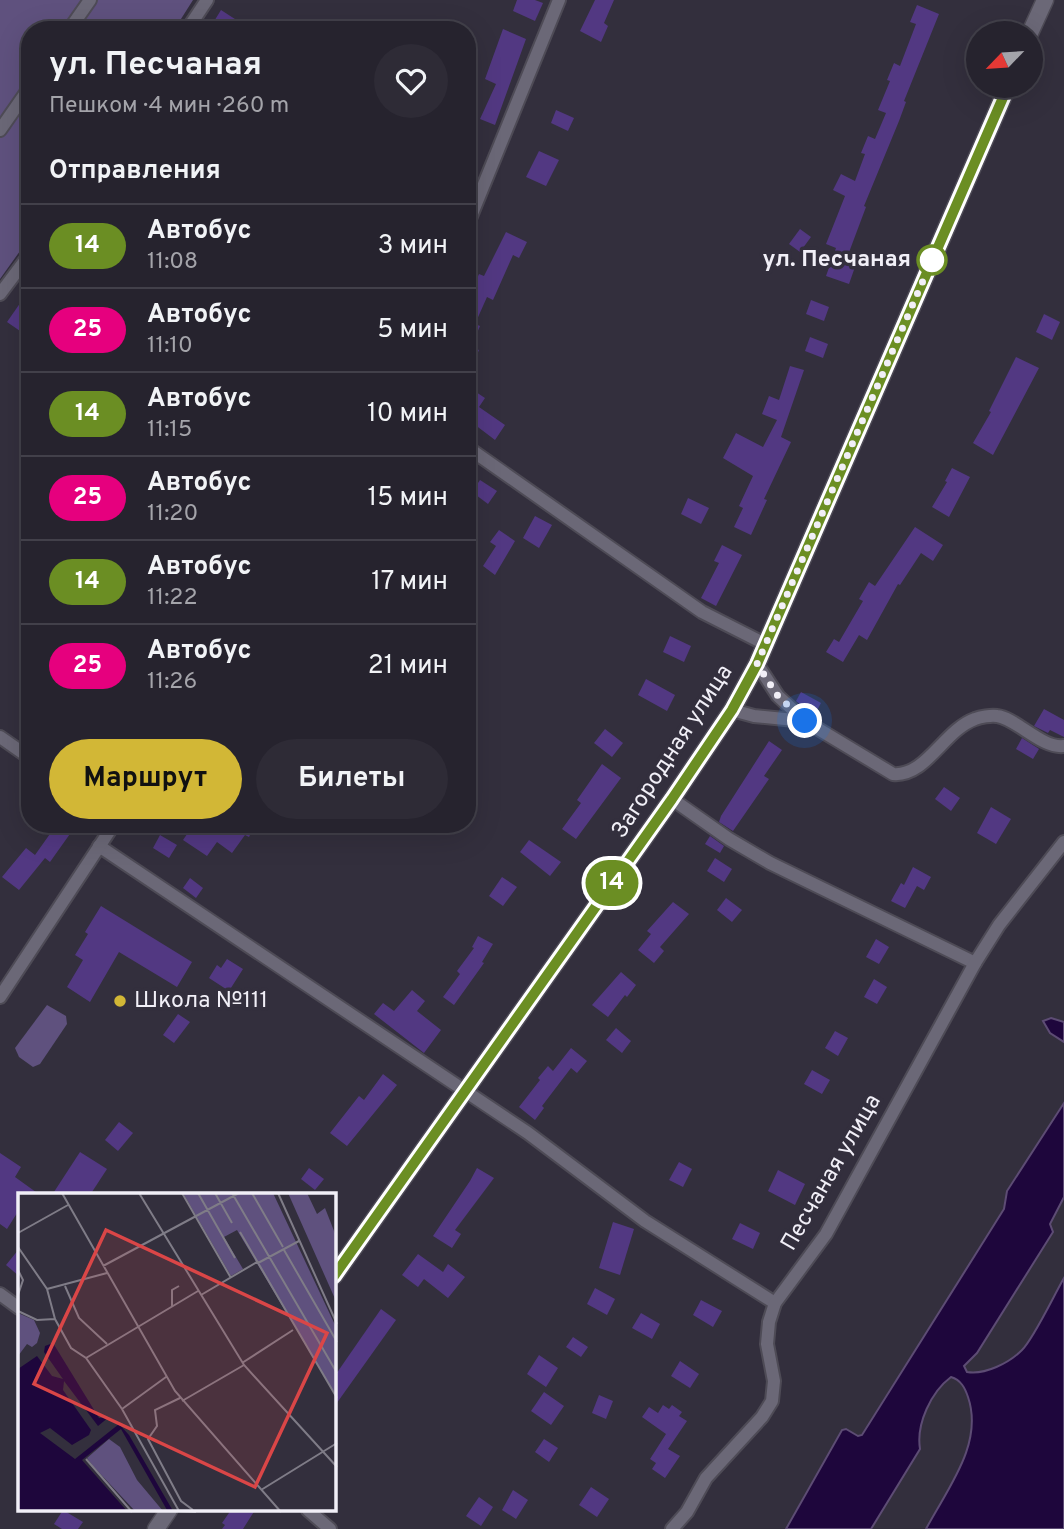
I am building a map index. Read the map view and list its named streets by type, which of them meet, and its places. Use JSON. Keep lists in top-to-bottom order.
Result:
{
  "streets": {
    "street": ["Загородная улица", "Песчаная улица"]
  },
  "places": ["ул. Песчаная", "Школа №111"],
  "lines": ["bus line 14"],
  "north": "bottom left",
  "page": {
    "on_map": "14",
    "heading": [
      ["ул. Песчаная", "Пешком · 4 мин · 260 m"],
      "Отправления"
    ],
    "list": [
      {
        "mark": "14",
        "name": "Автобус",
        "note": "11:08",
        "value": "3 мин"
      },
      {
        "mark": "25",
        "name": "Автобус",
        "note": "11:10",
        "value": "5 мин"
      },
      {
        "mark": "14",
        "name": "Автобус",
        "note": "11:15",
        "value": "10 мин"
      },
      {
        "mark": "25",
        "name": "Автобус",
        "note": "11:20",
        "value": "15 мин"
      },
      {
        "mark": "14",
        "name": "Автобус",
        "note": "11:22",
        "value": "17 мин"
      },
      {
        "mark": "25",
        "name": "Автобус",
        "note": "11:26",
        "value": "21 мин"
      }
    ],
    "buttons": ["Маршрут", "Билеты"]
  }
}
